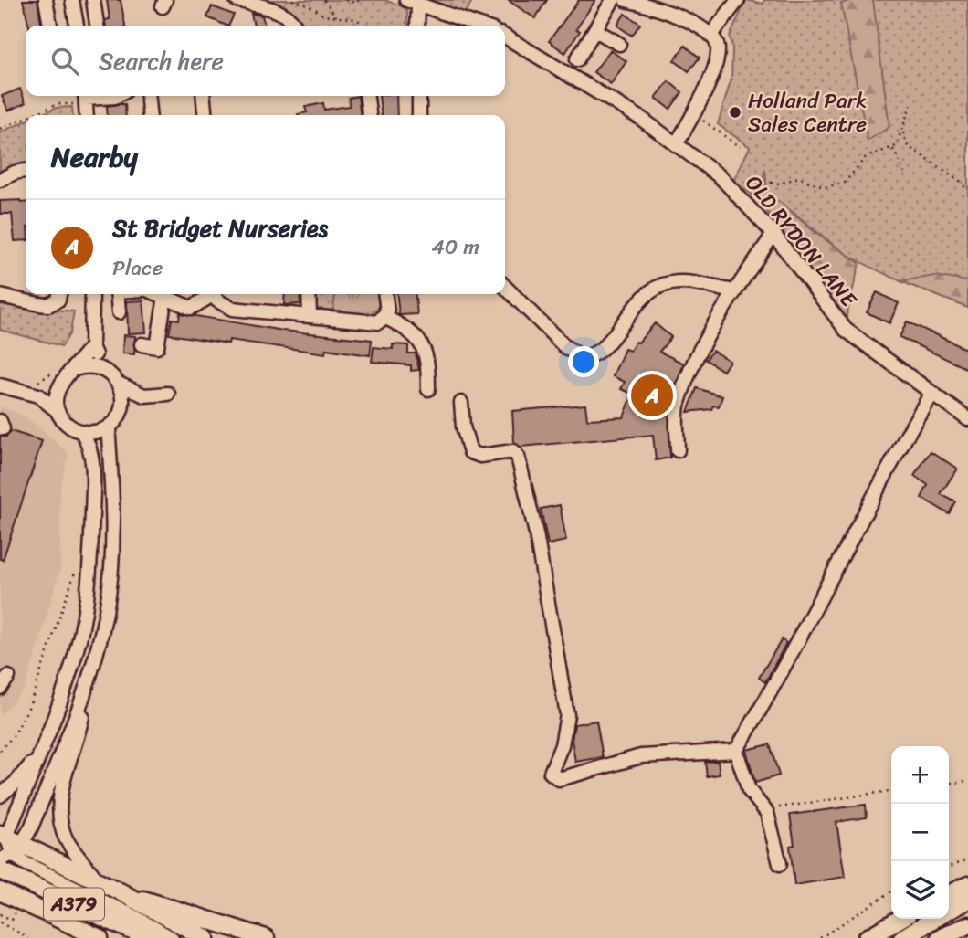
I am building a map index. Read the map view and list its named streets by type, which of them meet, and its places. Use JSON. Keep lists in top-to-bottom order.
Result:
{
  "streets": {
    "main road": ["A379"],
    "street": ["OLD RYDON LANE"]
  },
  "places": ["Holland Park Sales Centre"],
  "page": {
    "search": "Search here",
    "heading": "Nearby",
    "list": [
      {
        "mark": "A",
        "name": "St Bridget Nurseries",
        "note": "Place",
        "value": "40 m"
      }
    ],
    "pins": "A",
    "map_buttons": ["+", "−"]
  }
}
